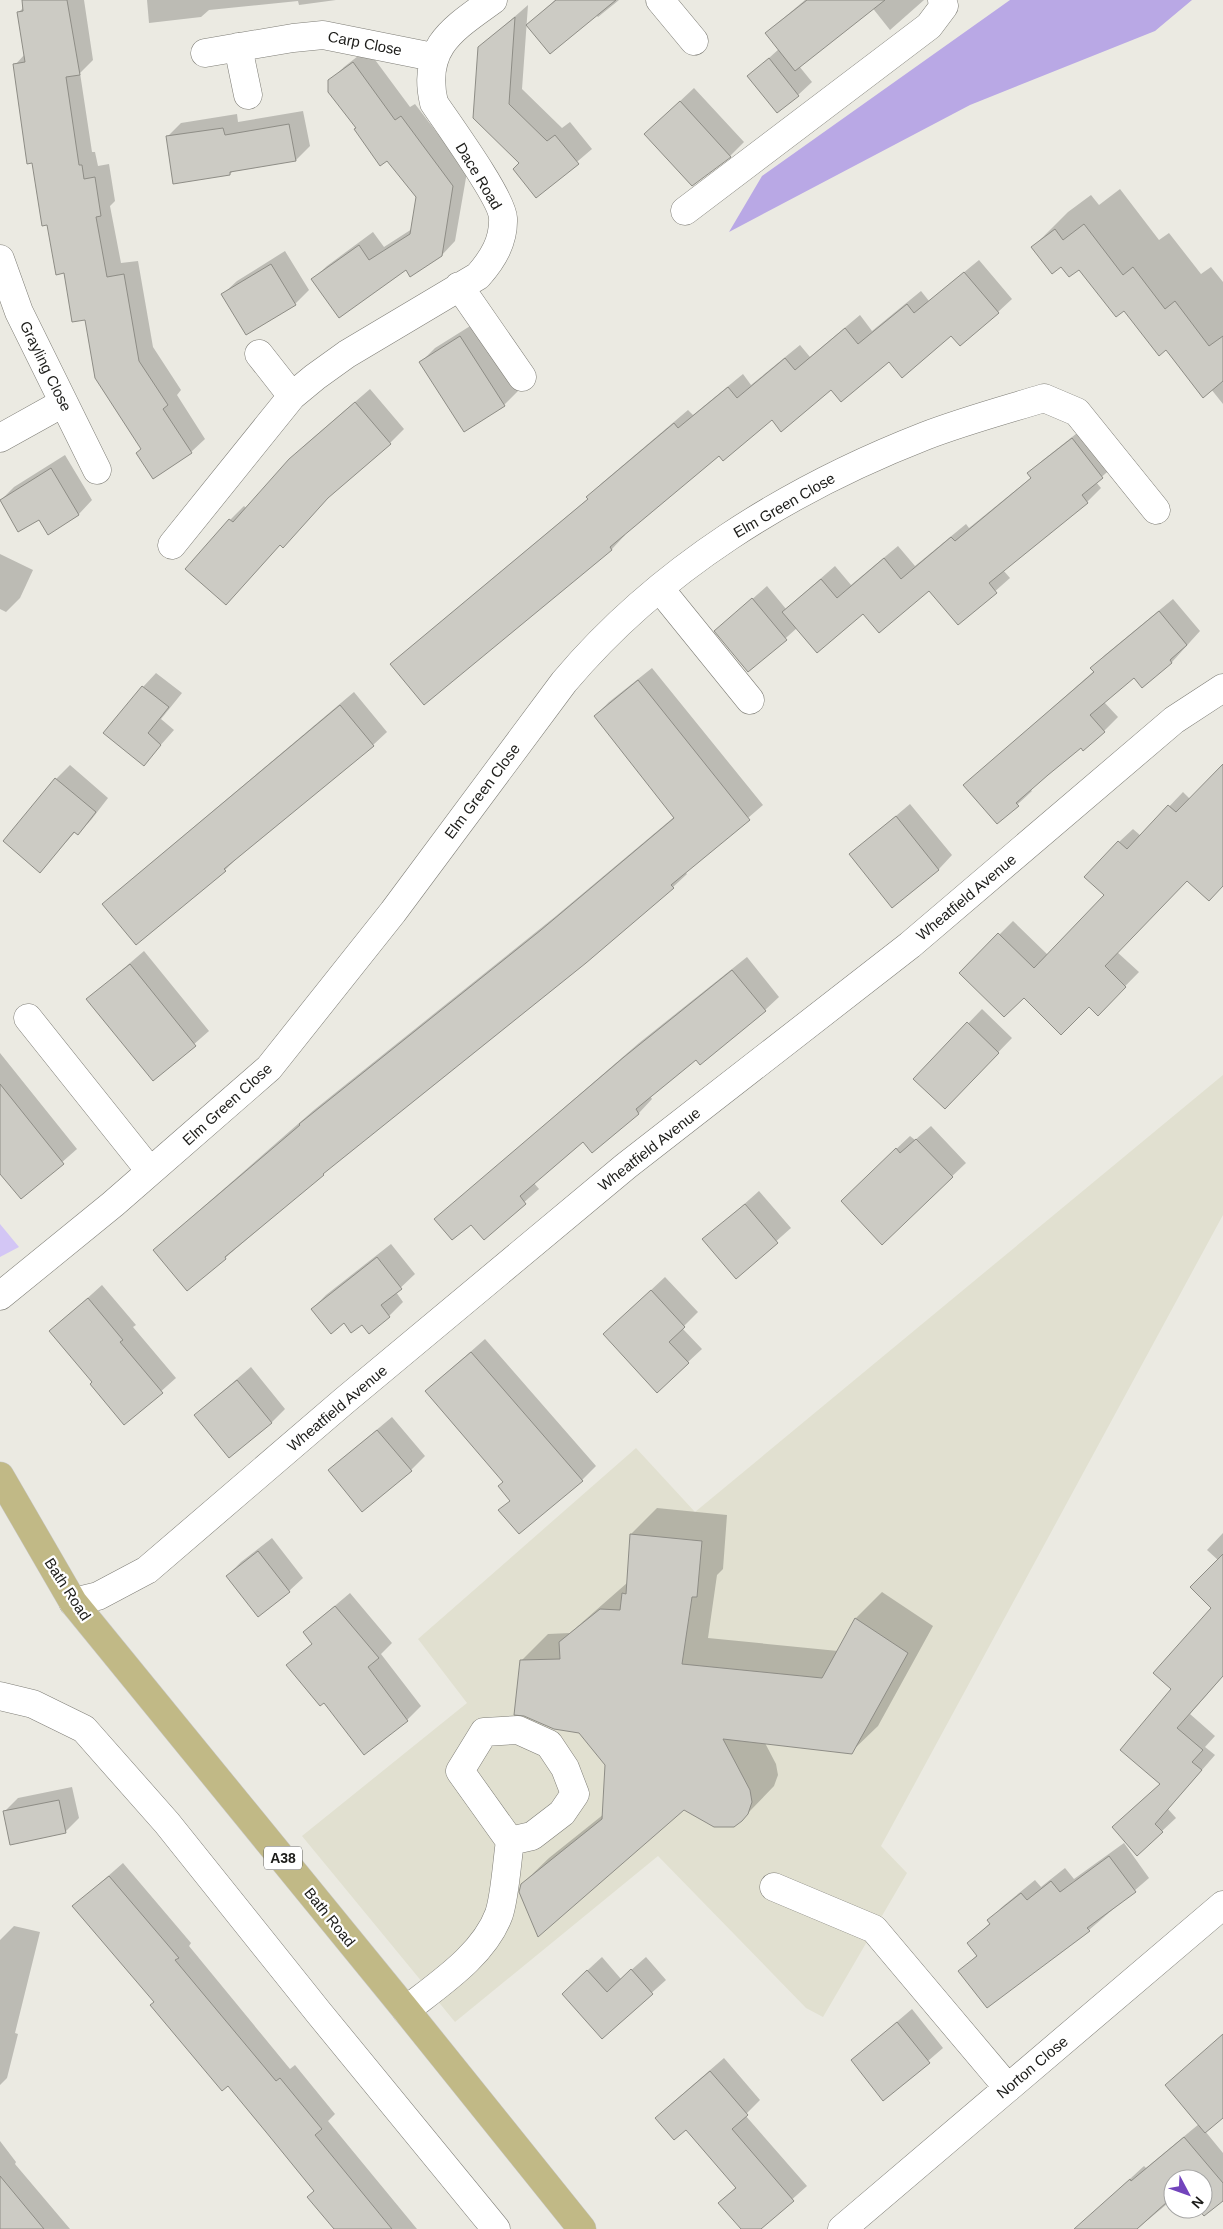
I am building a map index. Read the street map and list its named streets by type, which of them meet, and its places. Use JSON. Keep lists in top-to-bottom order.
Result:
{
  "streets": {
    "main road": ["Bath Road", "A38"],
    "street": [
      "Carp Close",
      "Dace Road",
      "Grayling Close",
      "Elm Green Close",
      "Wheatfield Avenue",
      "Norton Close"
    ]
  },
  "crossings": [
    ["Carp Close", "Dace Road"],
    ["Wheatfield Avenue", "Bath Road"]
  ],
  "north": "bottom right"
}
